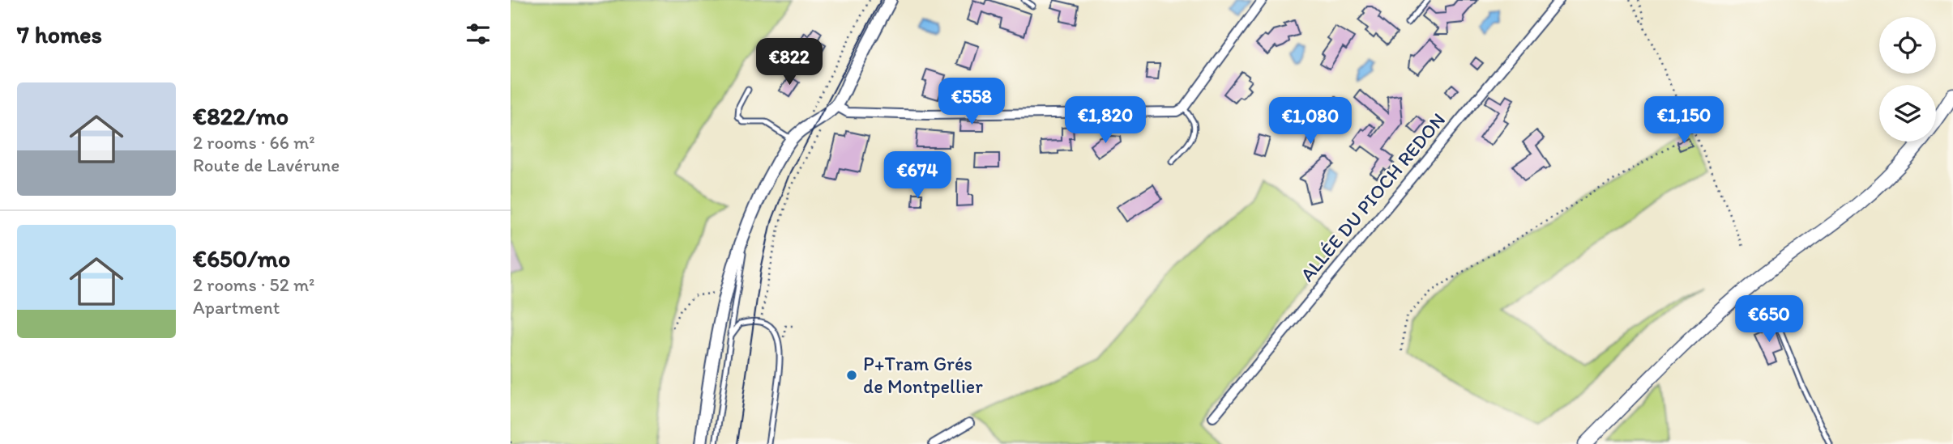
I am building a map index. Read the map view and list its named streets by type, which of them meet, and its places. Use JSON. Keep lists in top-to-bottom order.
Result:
{
  "streets": {
    "street": ["ALLÉE DU PIOCH REDON"]
  },
  "places": ["P+Tram Grés de Montpellier"],
  "page": {
    "heading": "7 homes",
    "price": [
      "€822",
      "€558",
      "€1,820",
      "€1,150",
      "€1,080",
      "€674",
      "€650"
    ],
    "list": [
      {
        "name": "€822/mo",
        "note": "2 rooms · 66 m² · Route de Lavérune"
      },
      {
        "name": "€650/mo",
        "note": "2 rooms · 52 m² · Apartment"
      }
    ]
  }
}
